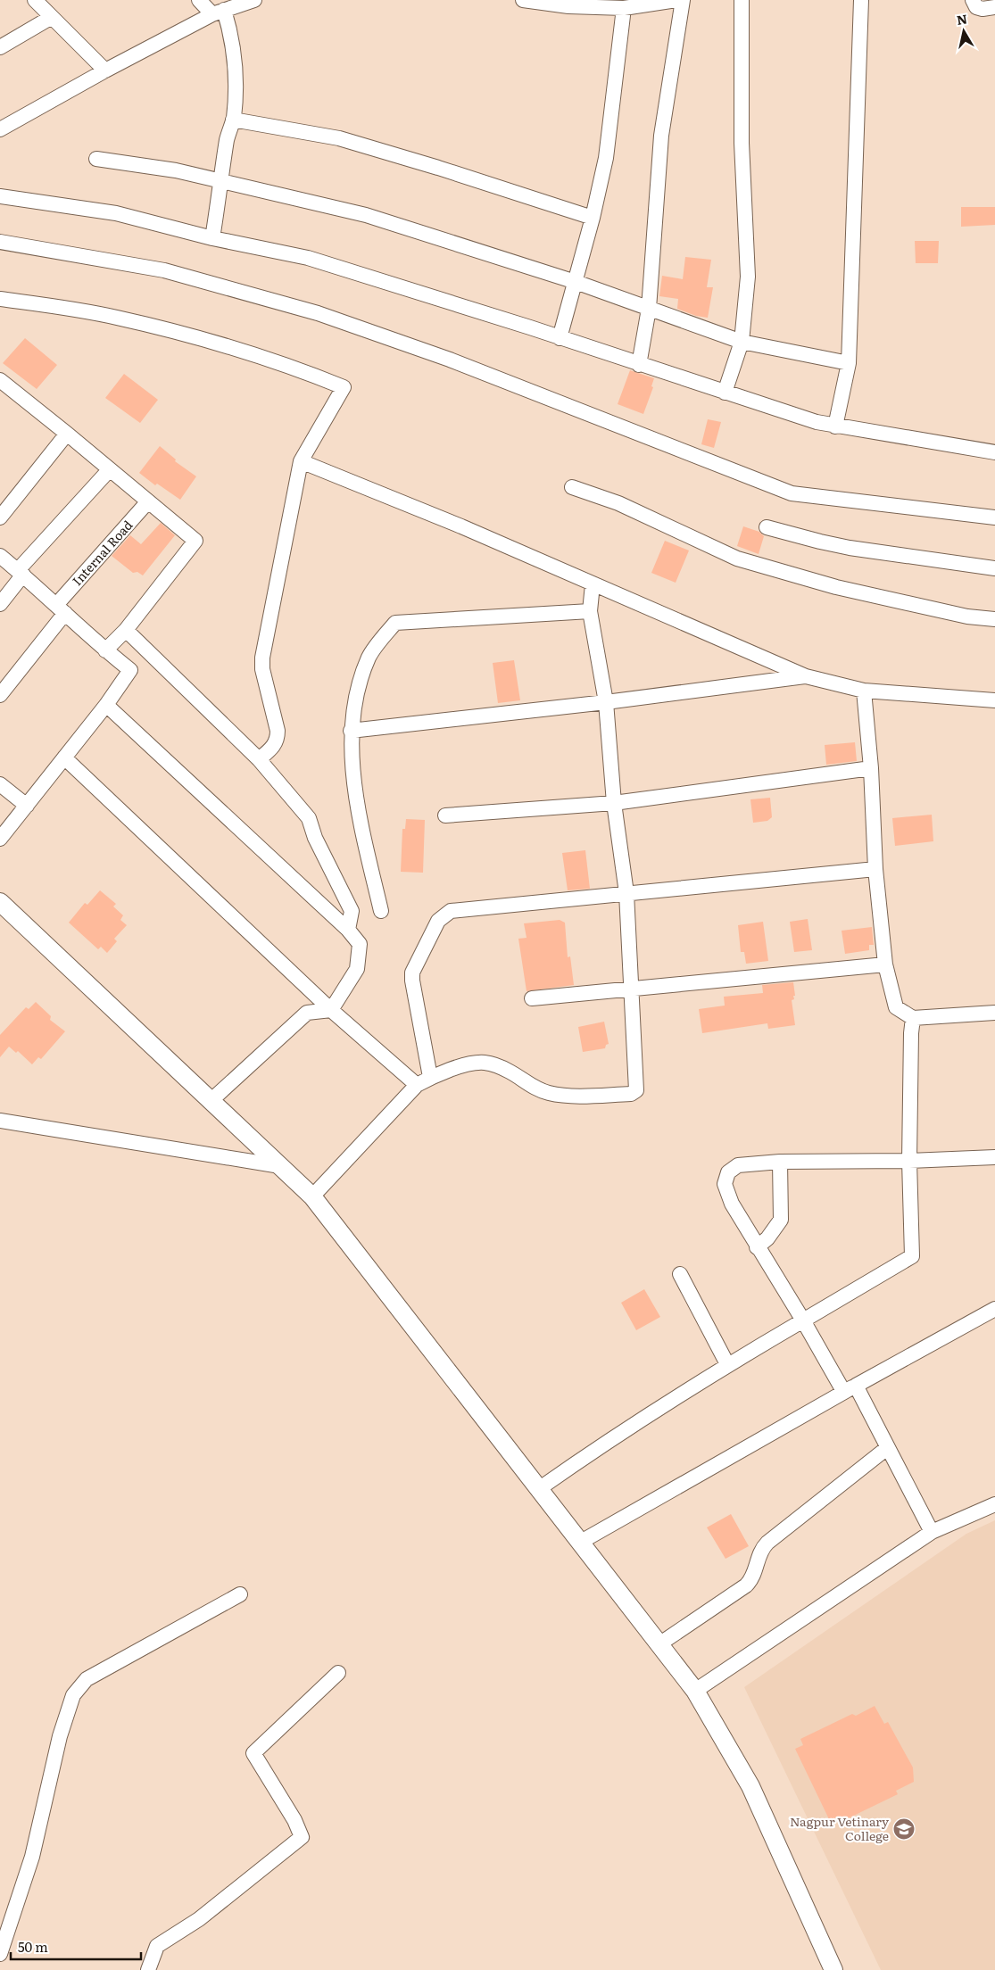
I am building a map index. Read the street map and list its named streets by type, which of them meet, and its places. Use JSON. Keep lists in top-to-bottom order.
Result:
{
  "streets": {
    "street": ["Internal Road"]
  },
  "places": {
    "school or university": ["Nagpur Vetinary College"]
  },
  "scale_bar": "50 m",
  "north": "top"
}
